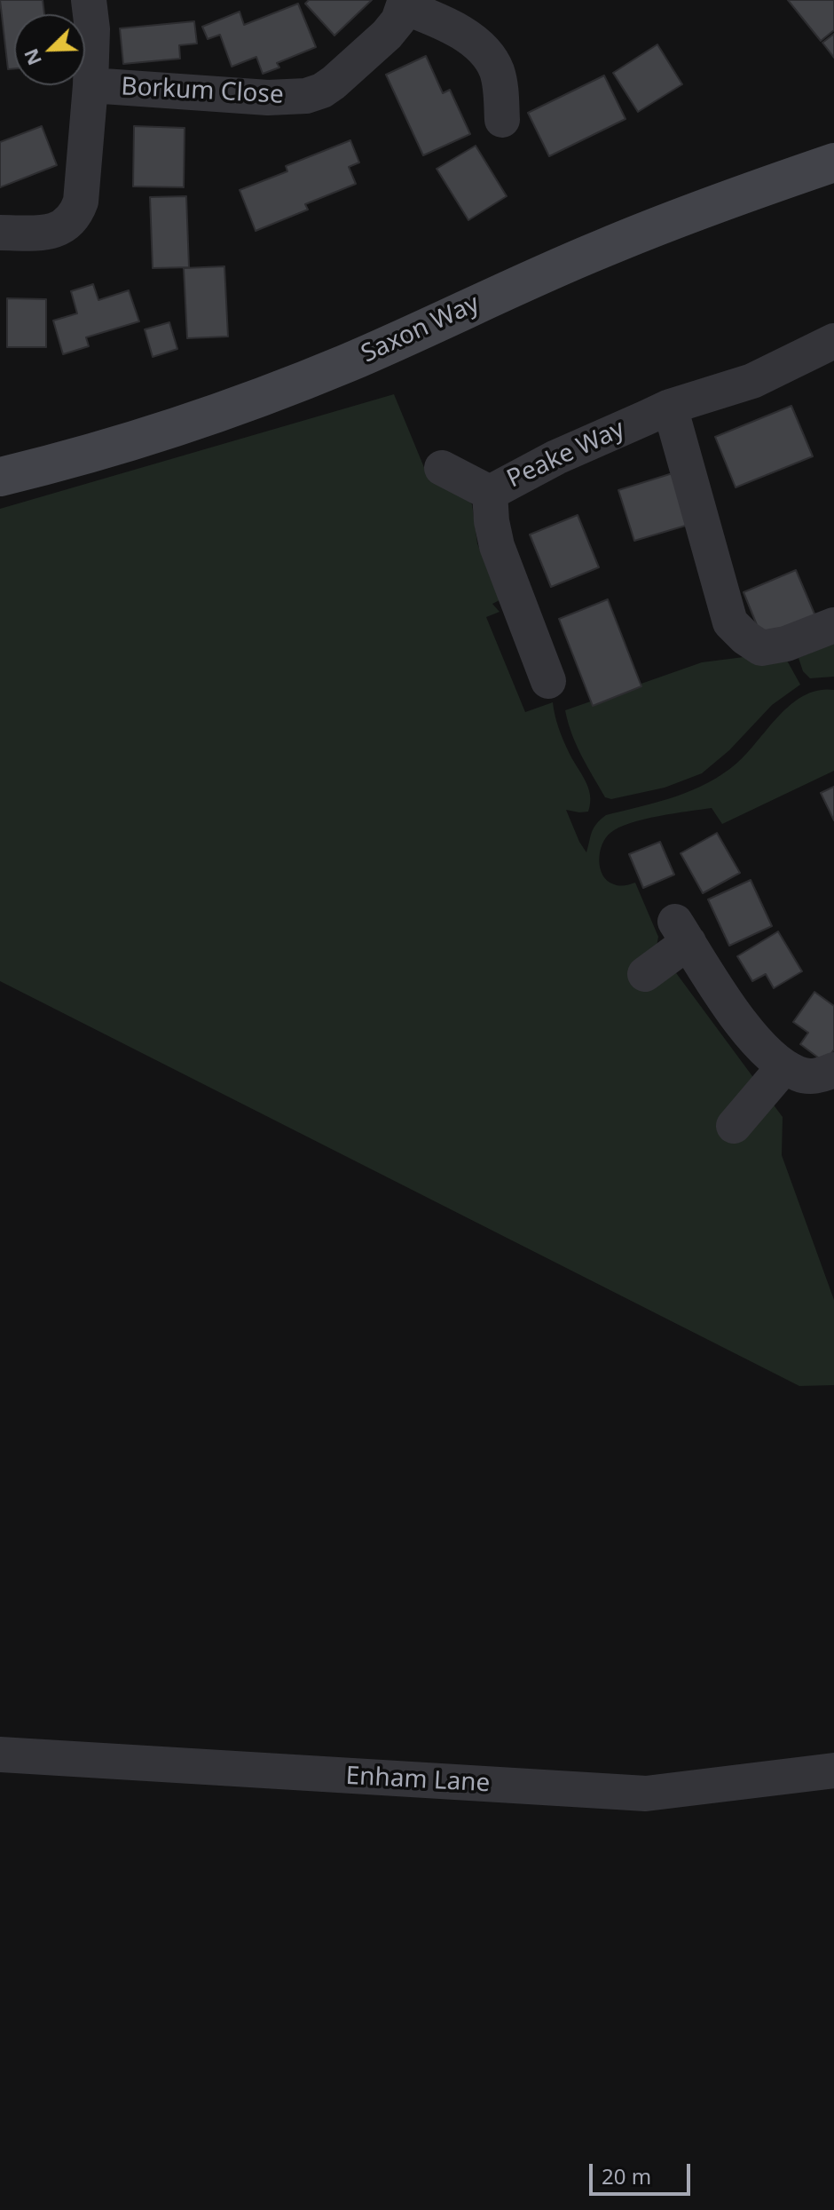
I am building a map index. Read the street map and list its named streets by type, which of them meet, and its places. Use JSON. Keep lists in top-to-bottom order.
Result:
{
  "streets": {
    "street": [
      "Borkum Close",
      "Saxon Way",
      "Peake Way",
      "Enham Lane"
    ]
  },
  "scale_bar": "20 m",
  "north": "bottom left"
}
